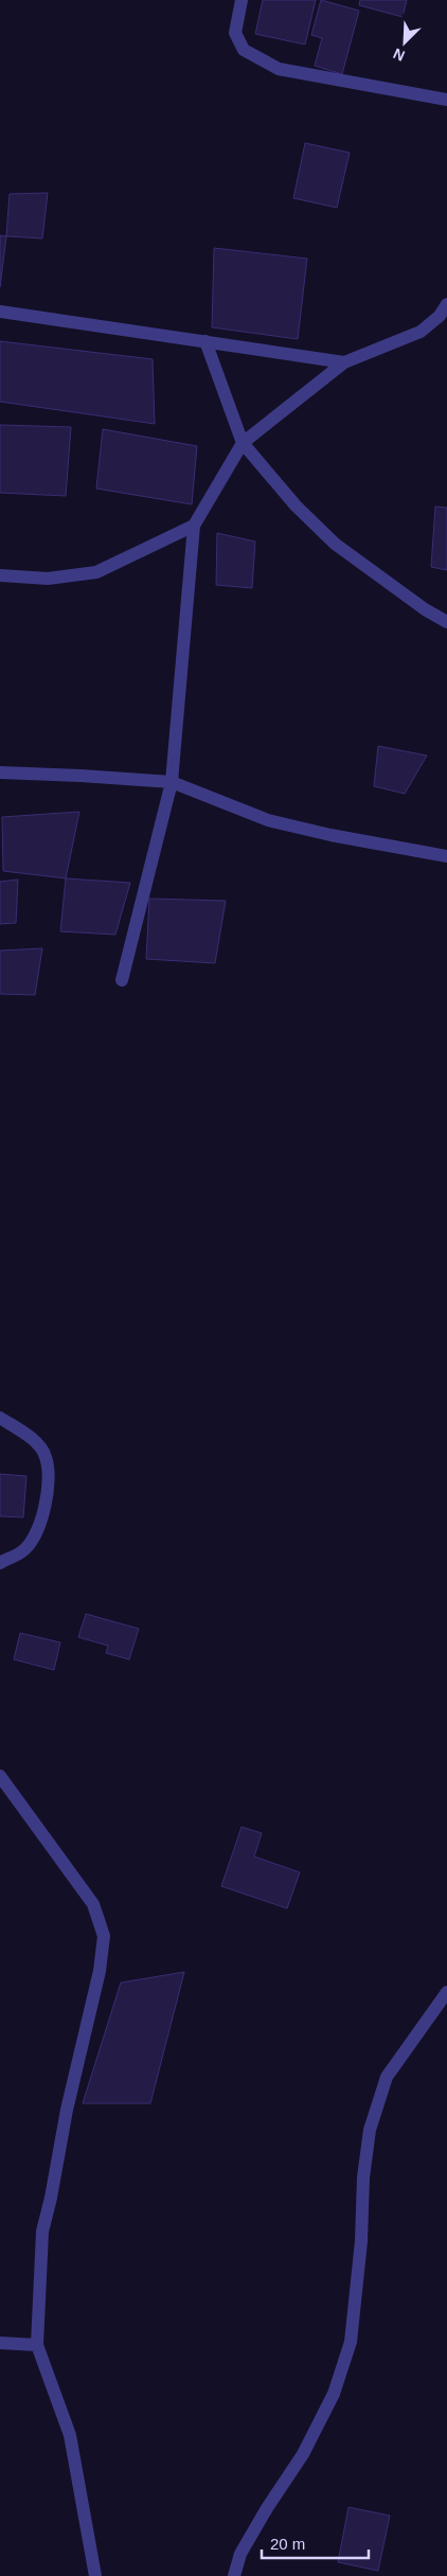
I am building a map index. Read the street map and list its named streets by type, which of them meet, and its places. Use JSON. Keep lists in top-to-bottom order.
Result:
{
  "scale_bar": "20 m",
  "north": "bottom left"
}
